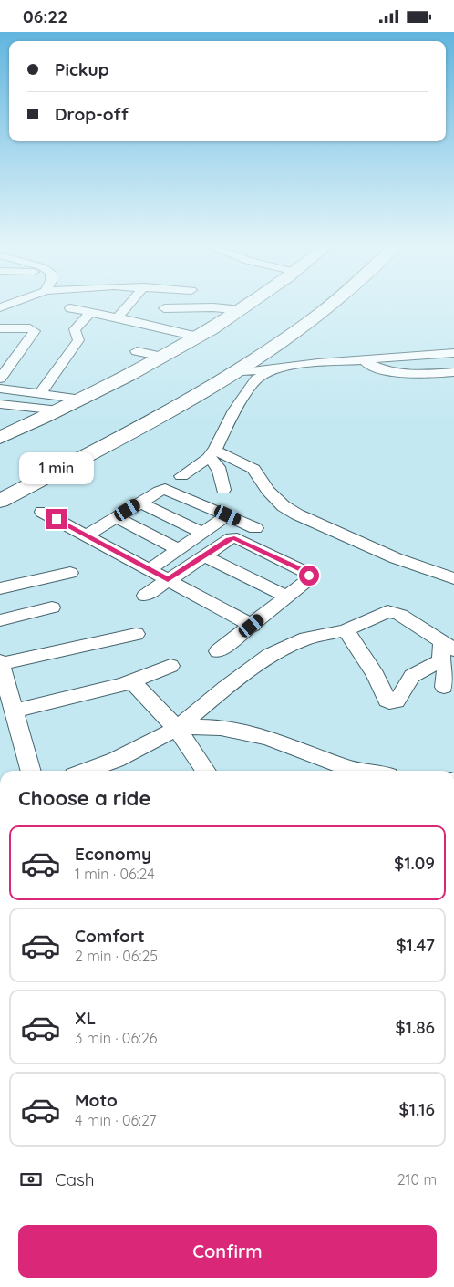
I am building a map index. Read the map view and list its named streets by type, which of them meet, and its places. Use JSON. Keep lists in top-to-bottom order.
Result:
{
  "page": {
    "status": "06:22",
    "banner": ["Pickup", "Drop-off"],
    "bubble": "1 min",
    "heading": "Choose a ride",
    "list": [
      {
        "name": "Economy",
        "note": "1 min · 06:24",
        "value": "$1.09"
      },
      {
        "name": "Comfort",
        "note": "2 min · 06:25",
        "value": "$1.47"
      },
      {
        "name": "XL",
        "note": "3 min · 06:26",
        "value": "$1.86"
      },
      {
        "name": "Moto",
        "note": "4 min · 06:27",
        "value": "$1.16"
      }
    ],
    "pay": ["Cash", "210 m"],
    "buttons": "Confirm"
  }
}
